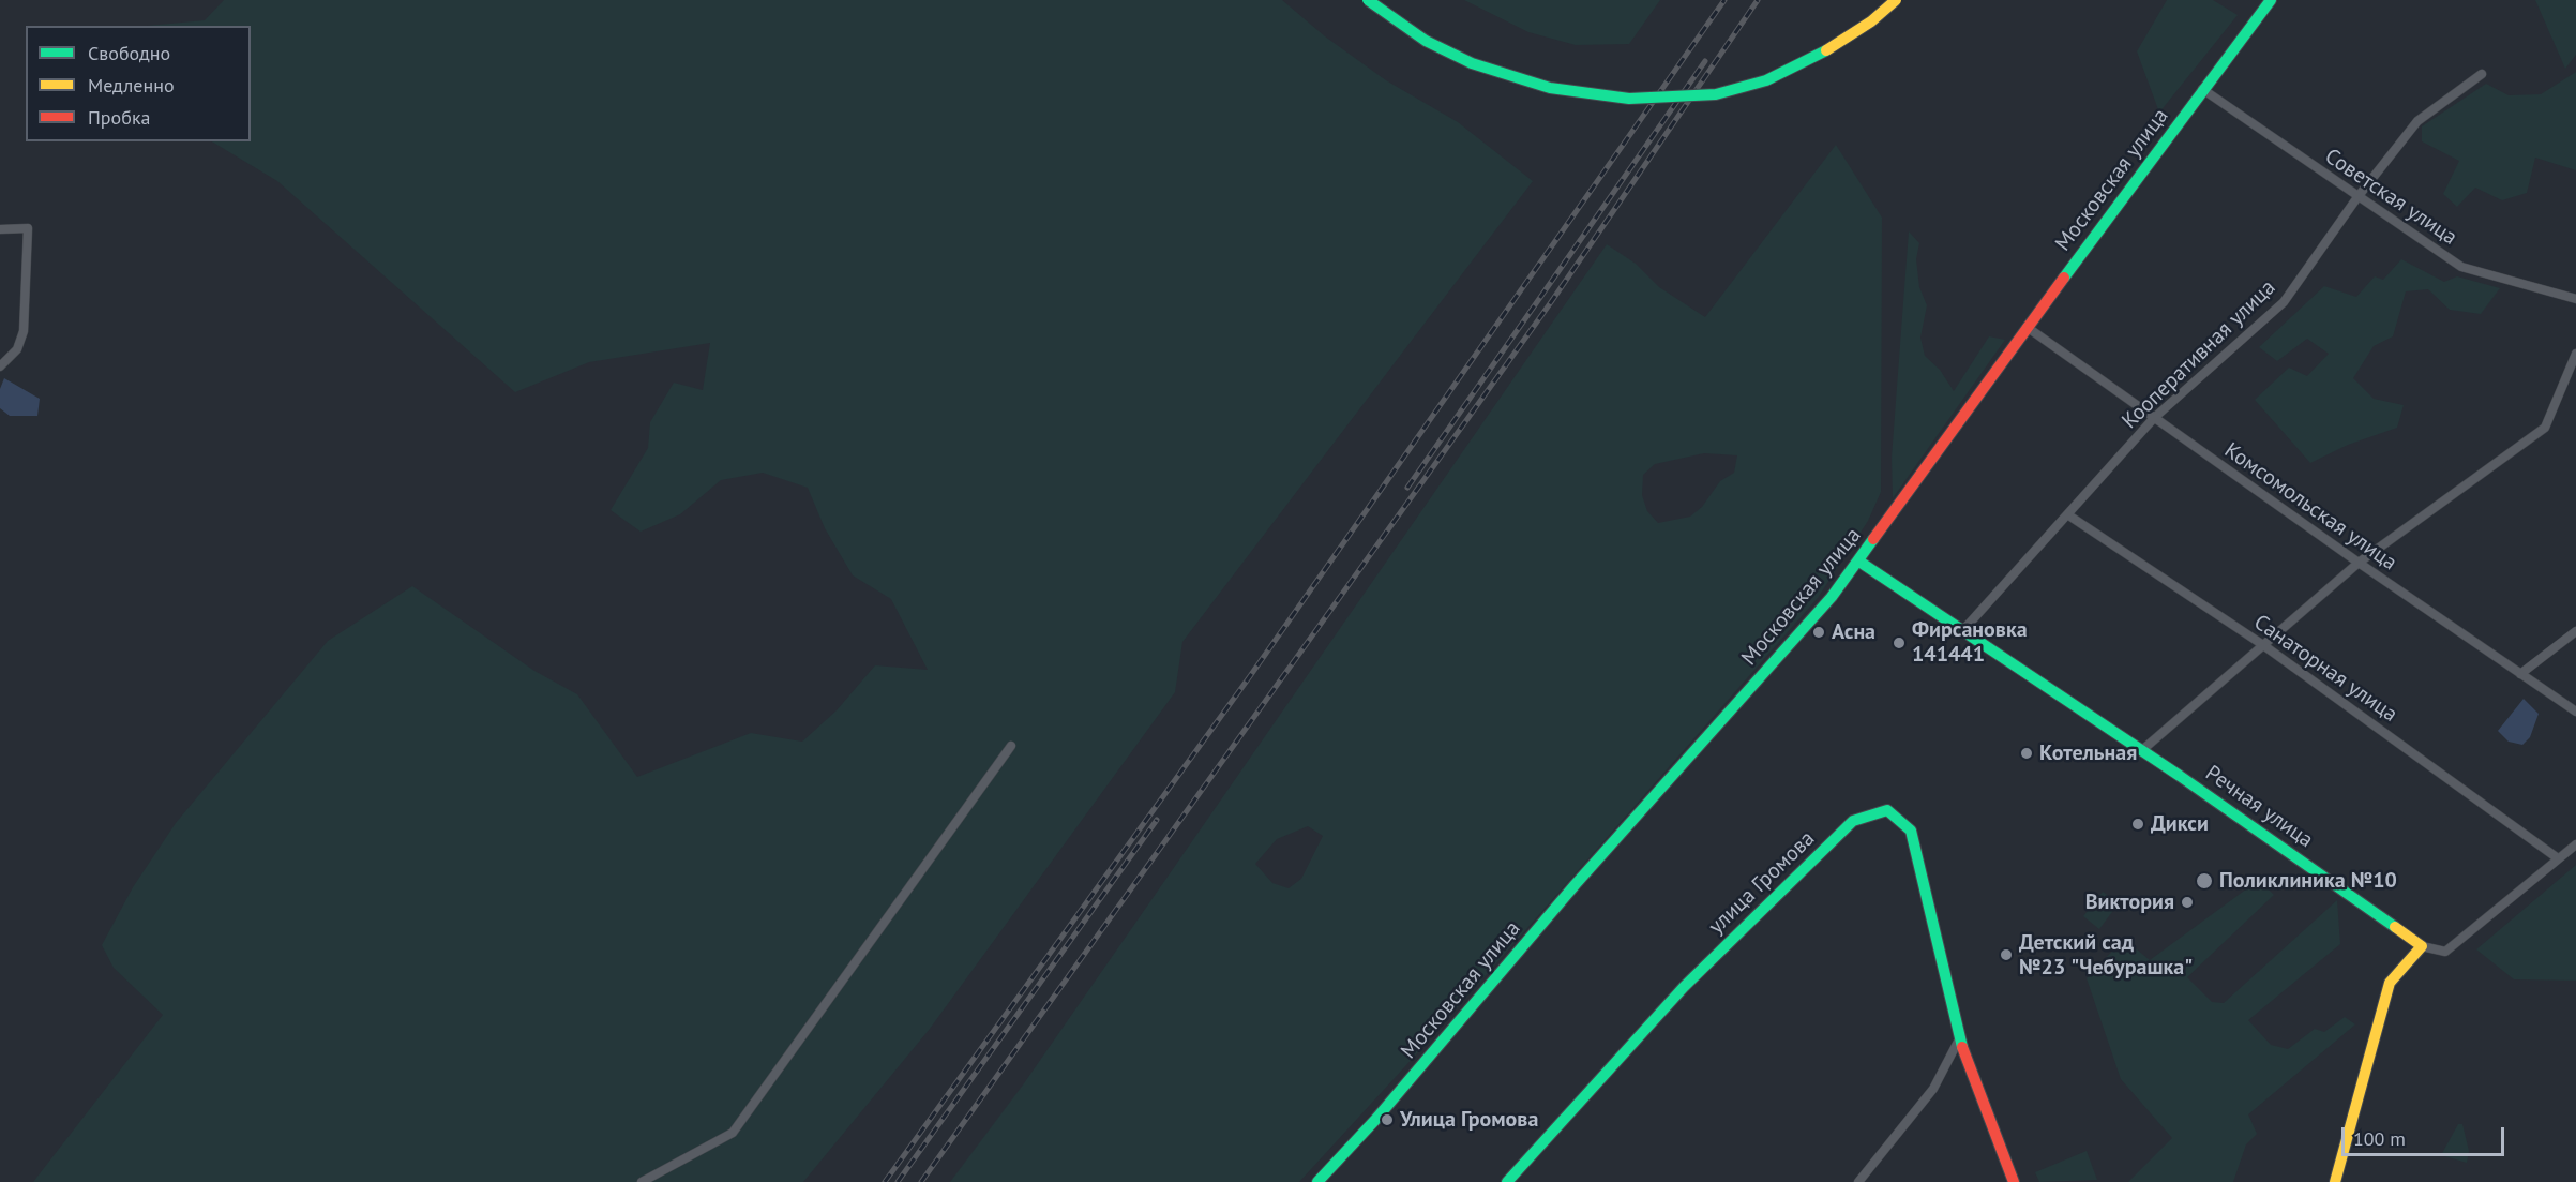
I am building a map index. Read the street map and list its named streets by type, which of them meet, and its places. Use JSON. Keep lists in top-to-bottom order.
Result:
{
  "streets": {
    "street": [
      "Московская улица",
      "Советская улица",
      "Кооперативная улица",
      "Комсомольская улица",
      "Санаторная улица",
      "Речная улица",
      "улица Громова"
    ]
  },
  "crossings": [
    ["Московская улица", "Советская улица"],
    ["Московская улица", "Комсомольская улица"],
    ["Московская улица", "Речная улица"],
    ["Советская улица", "Кооперативная улица"],
    ["Кооперативная улица", "Комсомольская улица"],
    ["Кооперативная улица", "Санаторная улица"],
    ["Кооперативная улица", "Речная улица"]
  ],
  "places": [
    "Асна",
    "Фирсановка 141441",
    "Котельная",
    "Дикси",
    "Поликлиника №10",
    "Виктория",
    "Детский сад №23 \"Чебурашка\"",
    "Улица Громова"
  ],
  "legend": ["Свободно", "Медленно", "Пробка"],
  "scale_bar": "100 m"
}
